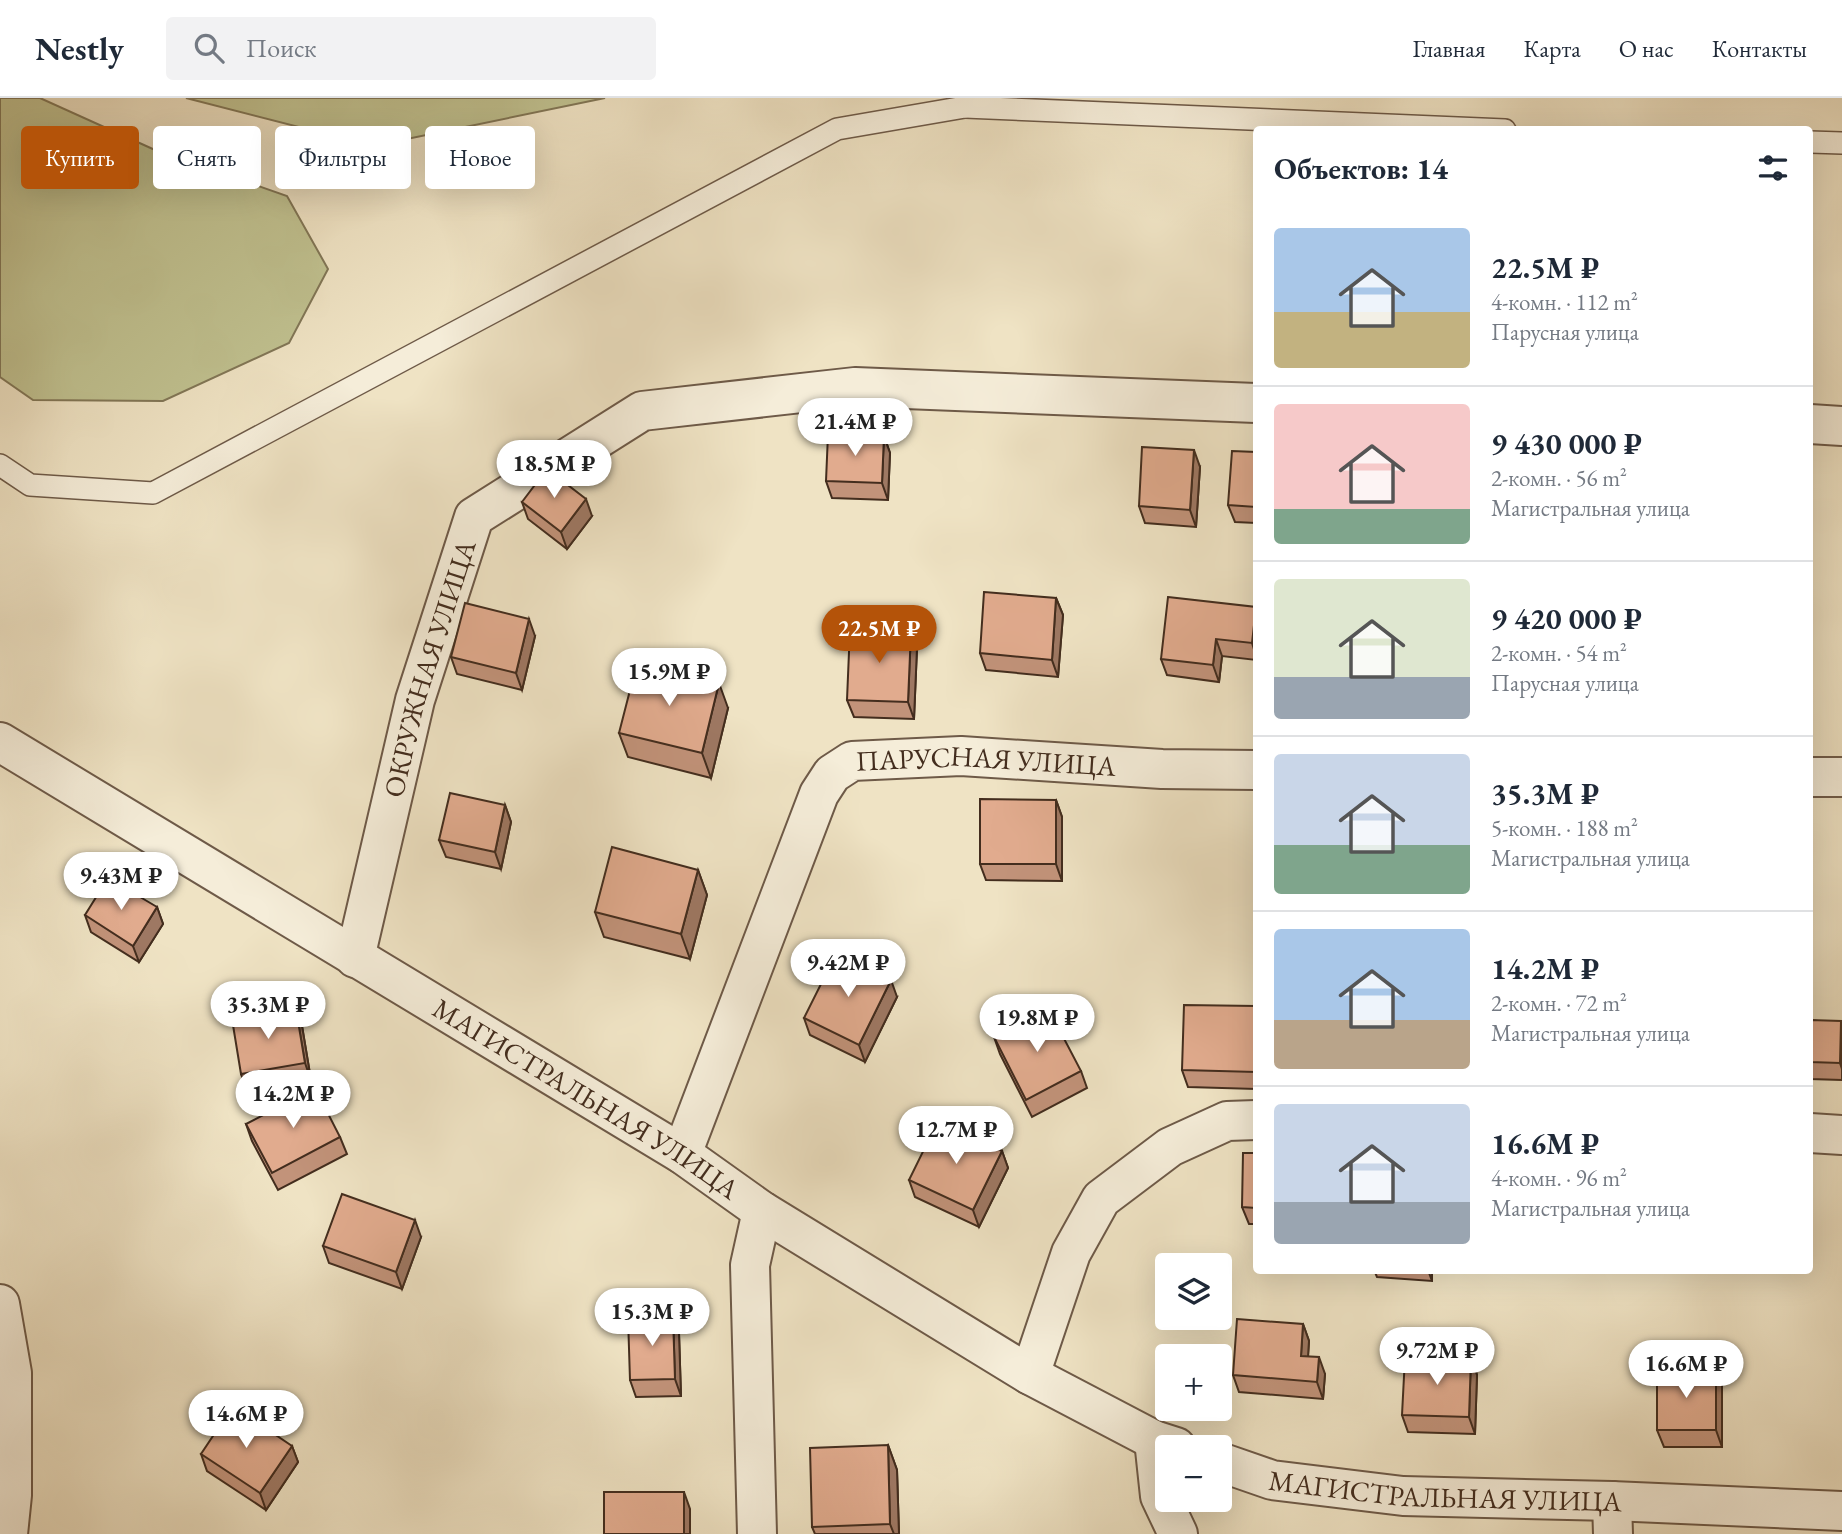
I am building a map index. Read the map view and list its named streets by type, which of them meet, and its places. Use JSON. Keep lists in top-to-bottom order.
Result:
{
  "streets": {
    "street": ["ОКРУЖНАЯ УЛИЦА", "ПАРУСНАЯ УЛИЦА", "МАГИСТРАЛЬНАЯ УЛИЦА"]
  },
  "crossings": [
    ["ОКРУЖНАЯ УЛИЦА", "МАГИСТРАЛЬНАЯ УЛИЦА"],
    ["ПАРУСНАЯ УЛИЦА", "МАГИСТРАЛЬНАЯ УЛИЦА"]
  ],
  "page": {
    "header": "Nestly",
    "search": "Поиск",
    "nav": [
      "Главная",
      "Карта",
      "О нас",
      "Контакты"
    ],
    "chip": [
      "Купить",
      "Снять",
      "Фильтры",
      "Новое"
    ],
    "heading": "Объектов: 14",
    "list": [
      {
        "name": "22.5M ₽",
        "note": "4-комн. · 112 m² · Парусная улица"
      },
      {
        "name": "9 430 000 ₽",
        "note": "2-комн. · 56 m² · Магистральная улица"
      },
      {
        "name": "9 420 000 ₽",
        "note": "2-комн. · 54 m² · Парусная улица"
      },
      {
        "name": "35.3M ₽",
        "note": "5-комн. · 188 m² · Магистральная улица"
      },
      {
        "name": "14.2M ₽",
        "note": "2-комн. · 72 m² · Магистральная улица"
      },
      {
        "name": "16.6M ₽",
        "note": "4-комн. · 96 m² · Магистральная улица"
      }
    ],
    "price": [
      "21.4M ₽",
      "18.5M ₽",
      "22.5M ₽",
      "15.9M ₽",
      "9.43M ₽",
      "9.42M ₽",
      "35.3M ₽",
      "19.8M ₽",
      "14.2M ₽",
      "12.7M ₽",
      "15.3M ₽",
      "9.72M ₽",
      "16.6M ₽",
      "14.6M ₽"
    ],
    "map_buttons": ["+", "−"]
  }
}
